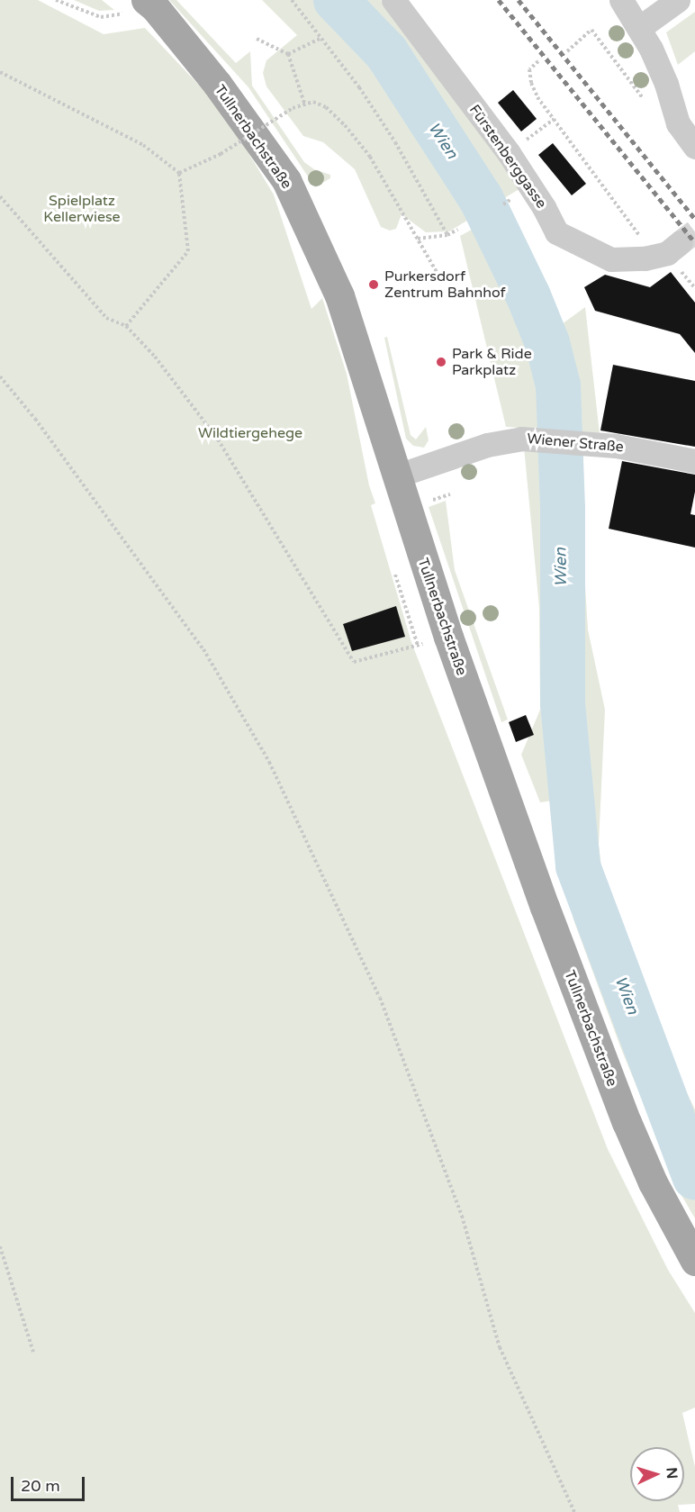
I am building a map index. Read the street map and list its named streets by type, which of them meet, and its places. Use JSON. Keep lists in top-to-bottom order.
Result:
{
  "streets": {
    "main road": ["Tullnerbachstraße"],
    "street": ["Fürstenberggasse", "Wiener Straße"]
  },
  "crossings": [
    ["Tullnerbachstraße", "Wiener Straße"]
  ],
  "water": ["Wien"],
  "parks": ["Spielplatz Kellerwiese", "Wildtiergehege"],
  "places": ["Purkersdorf Zentrum Bahnhof", "Park & Ride Parkplatz"],
  "scale_bar": "20 m",
  "north": "right"
}
